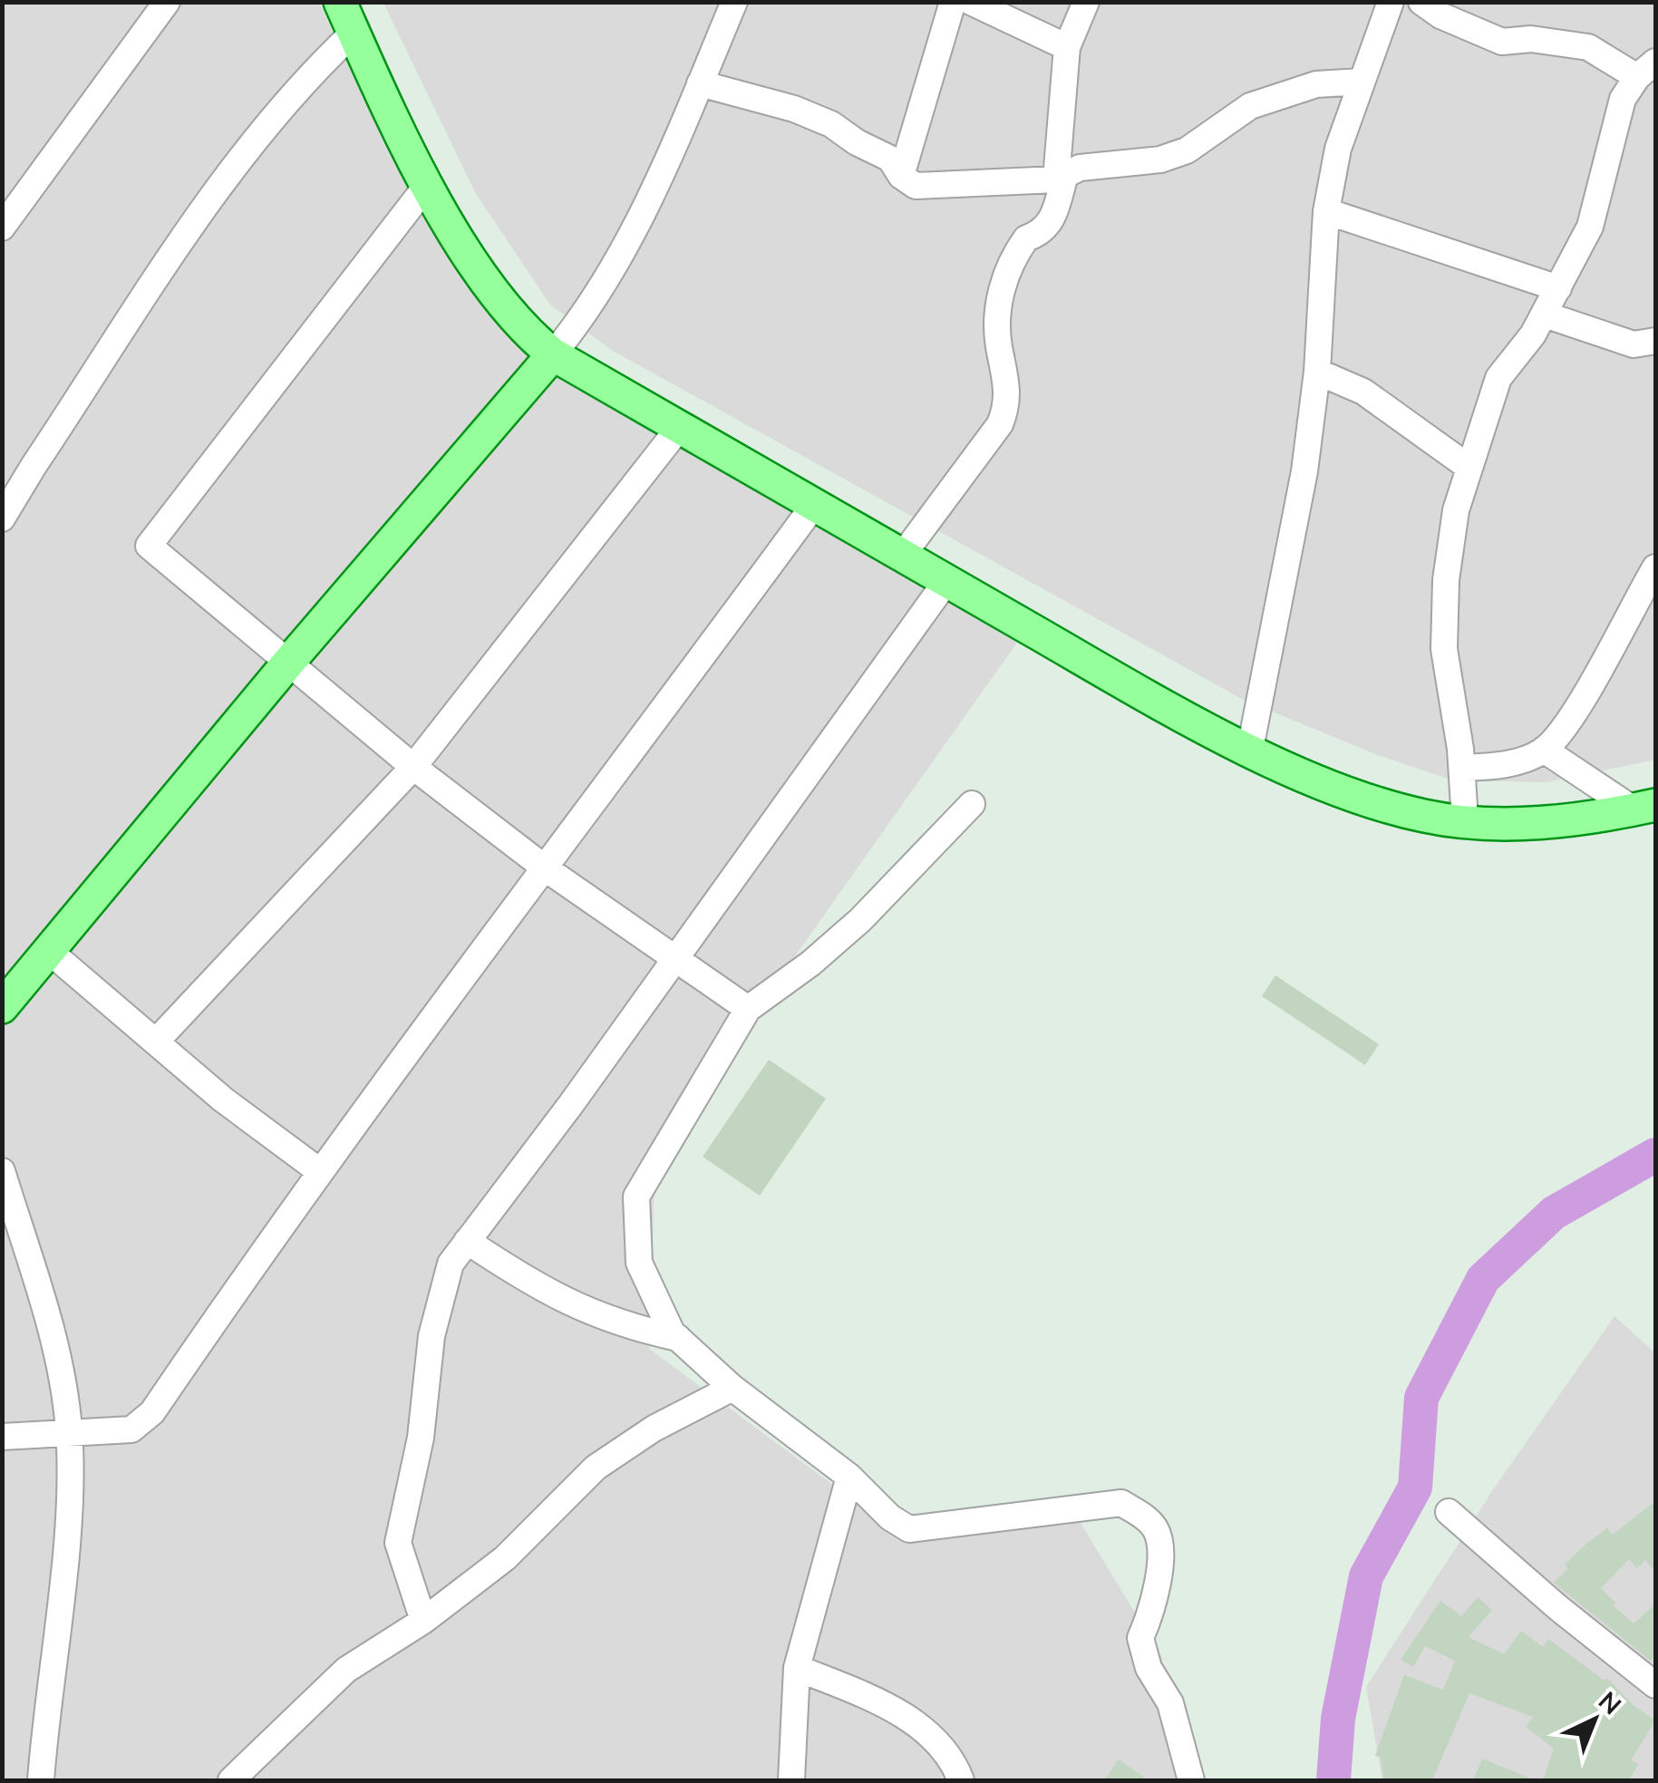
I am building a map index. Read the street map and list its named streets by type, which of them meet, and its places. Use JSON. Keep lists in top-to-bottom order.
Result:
{
  "north": "top right"
}
